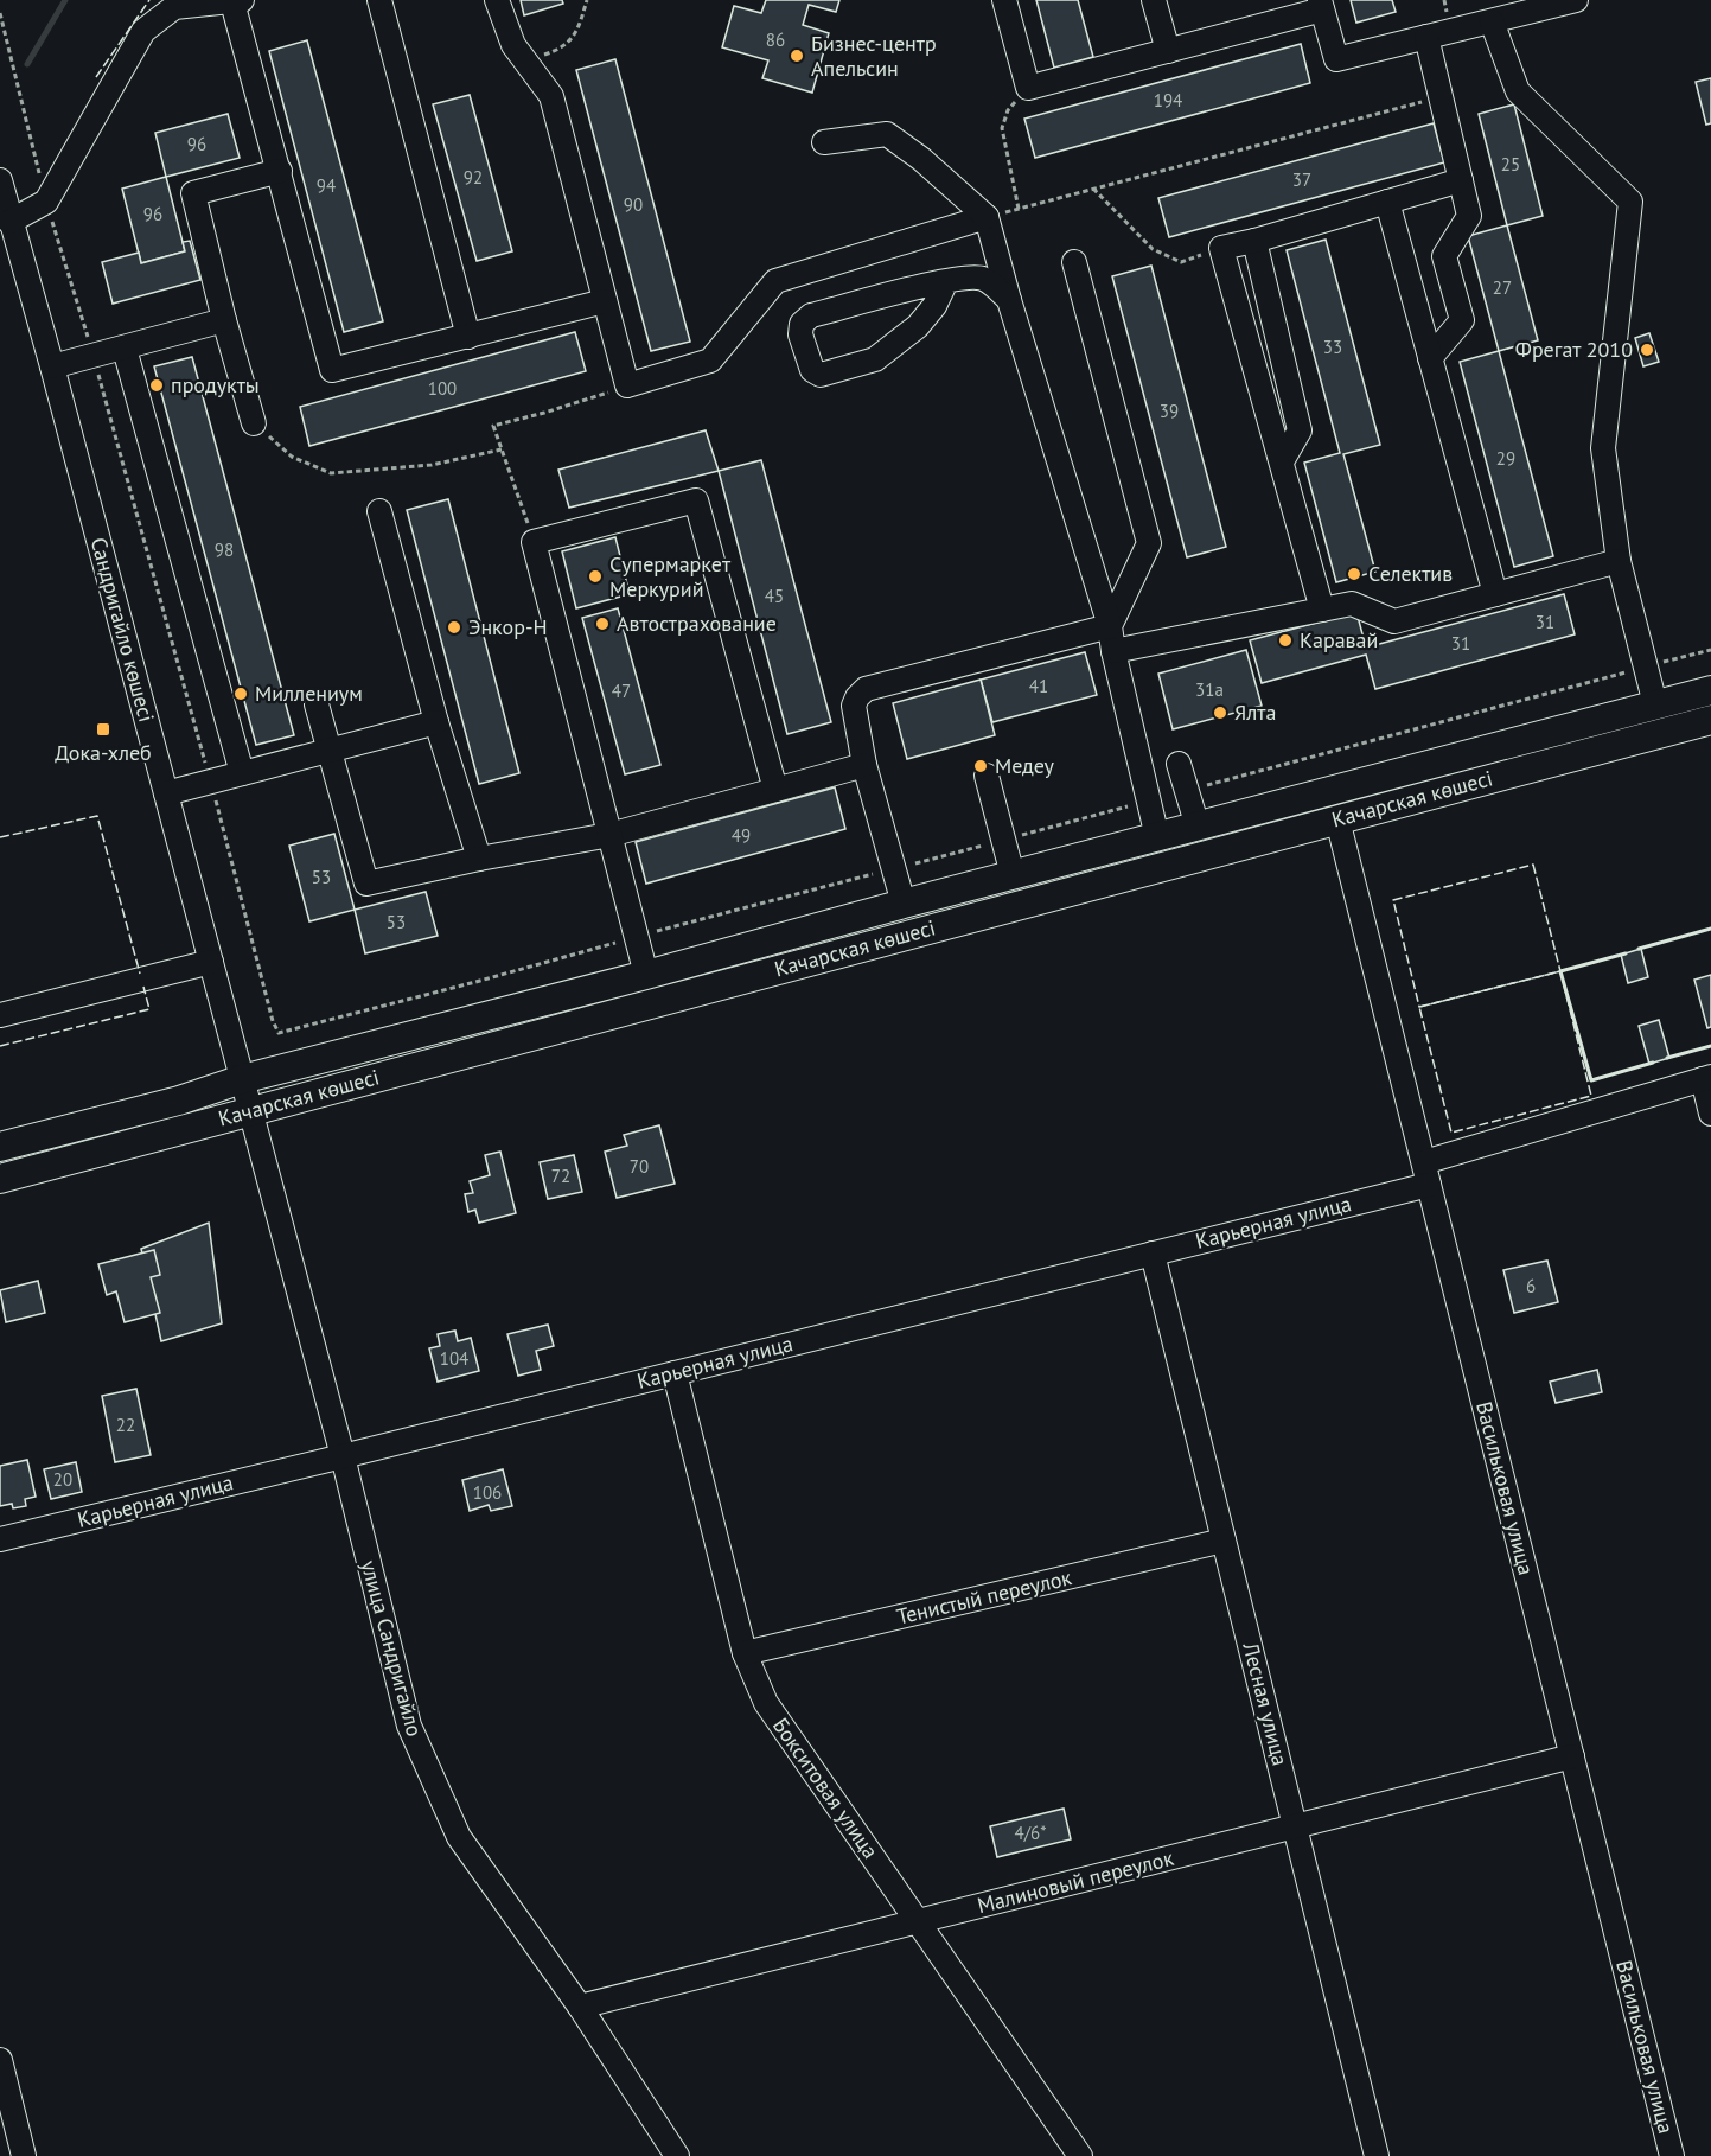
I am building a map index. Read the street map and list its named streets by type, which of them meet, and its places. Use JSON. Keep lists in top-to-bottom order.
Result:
{
  "streets": {
    "main road": ["Качарская көшесі"],
    "street": [
      "Сандригайло көшесі",
      "Карьерная улица",
      "Васильковая улица",
      "Тенистый переулок",
      "улица Сандригайло",
      "Лесная улица",
      "Бокситовая улица",
      "Малиновый переулок"
    ]
  },
  "crossings": [
    ["Сандригайло көшесі", "Качарская көшесі"],
    ["Сандригайло көшесі", "улица Сандригайло"],
    ["Качарская көшесі", "Васильковая улица"],
    ["Качарская көшесі", "улица Сандригайло"],
    ["Карьерная улица", "Васильковая улица"],
    ["Карьерная улица", "улица Сандригайло"],
    ["Карьерная улица", "Лесная улица"],
    ["Карьерная улица", "Бокситовая улица"],
    ["Васильковая улица", "Малиновый переулок"],
    ["Тенистый переулок", "Лесная улица"],
    ["Тенистый переулок", "Бокситовая улица"],
    ["улица Сандригайло", "Малиновый переулок"],
    ["Лесная улица", "Малиновый переулок"],
    ["Бокситовая улица", "Малиновый переулок"]
  ],
  "places": {
    "other": [
      "Бизнес-центр Апельсин",
      "Фрегат 2010",
      "продукты",
      "Селектив",
      "Супермаркет Меркурий",
      "Автострахование",
      "Энкор-Н",
      "Каравай",
      "Миллениум",
      "Ялта",
      "Медеу"
    ],
    "transit": ["Дока-хлеб"]
  },
  "house_numbers": [
    "86",
    "194",
    "96",
    "25",
    "92",
    "37",
    "94",
    "90",
    "96",
    "27",
    "33",
    "100",
    "39",
    "29",
    "98",
    "45",
    "31",
    "31",
    "41",
    "31а",
    "47",
    "49",
    "53",
    "53",
    "70",
    "72",
    "6",
    "104",
    "22",
    "20",
    "106",
    "4/6*"
  ]
}
